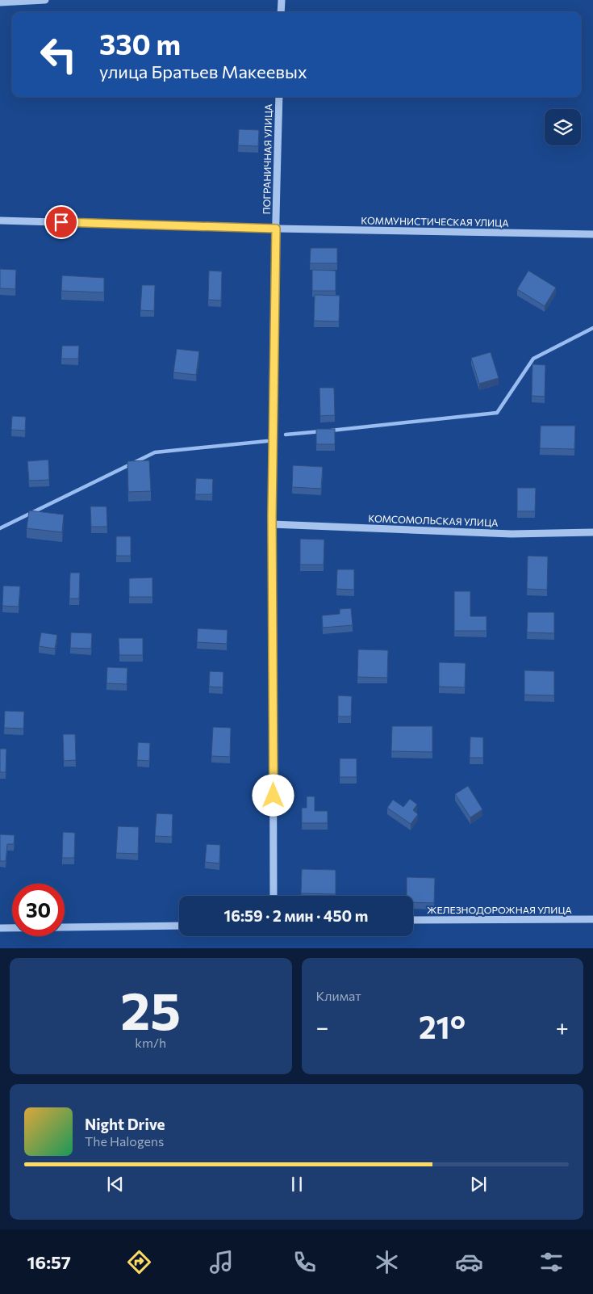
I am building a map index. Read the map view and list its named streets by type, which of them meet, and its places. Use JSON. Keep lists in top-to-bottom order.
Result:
{
  "streets": {
    "street": [
      "ПОГРАНИЧНАЯ УЛИЦА",
      "КОММУНИСТИЧЕСКАЯ УЛИЦА",
      "КОМСОМОЛЬСКАЯ УЛИЦА",
      "ЖЕЛЕЗНОДОРОЖНАЯ УЛИЦА"
    ]
  },
  "crossings": [
    ["ПОГРАНИЧНАЯ УЛИЦА", "КОММУНИСТИЧЕСКАЯ УЛИЦА"],
    ["ПОГРАНИЧНАЯ УЛИЦА", "КОМСОМОЛЬСКАЯ УЛИЦА"]
  ],
  "page": {
    "turn": ["330 m", "улица Братьев Макеевых"],
    "limit": "30",
    "trip": "16:59 · 2 мин · 450 m",
    "tile": [
      ["25", "km/h"],
      "Климат"
    ],
    "heat": ["−", "21°", "+"],
    "song": ["Night Drive", "The Halogens"],
    "tabs": "16:57"
  }
}
